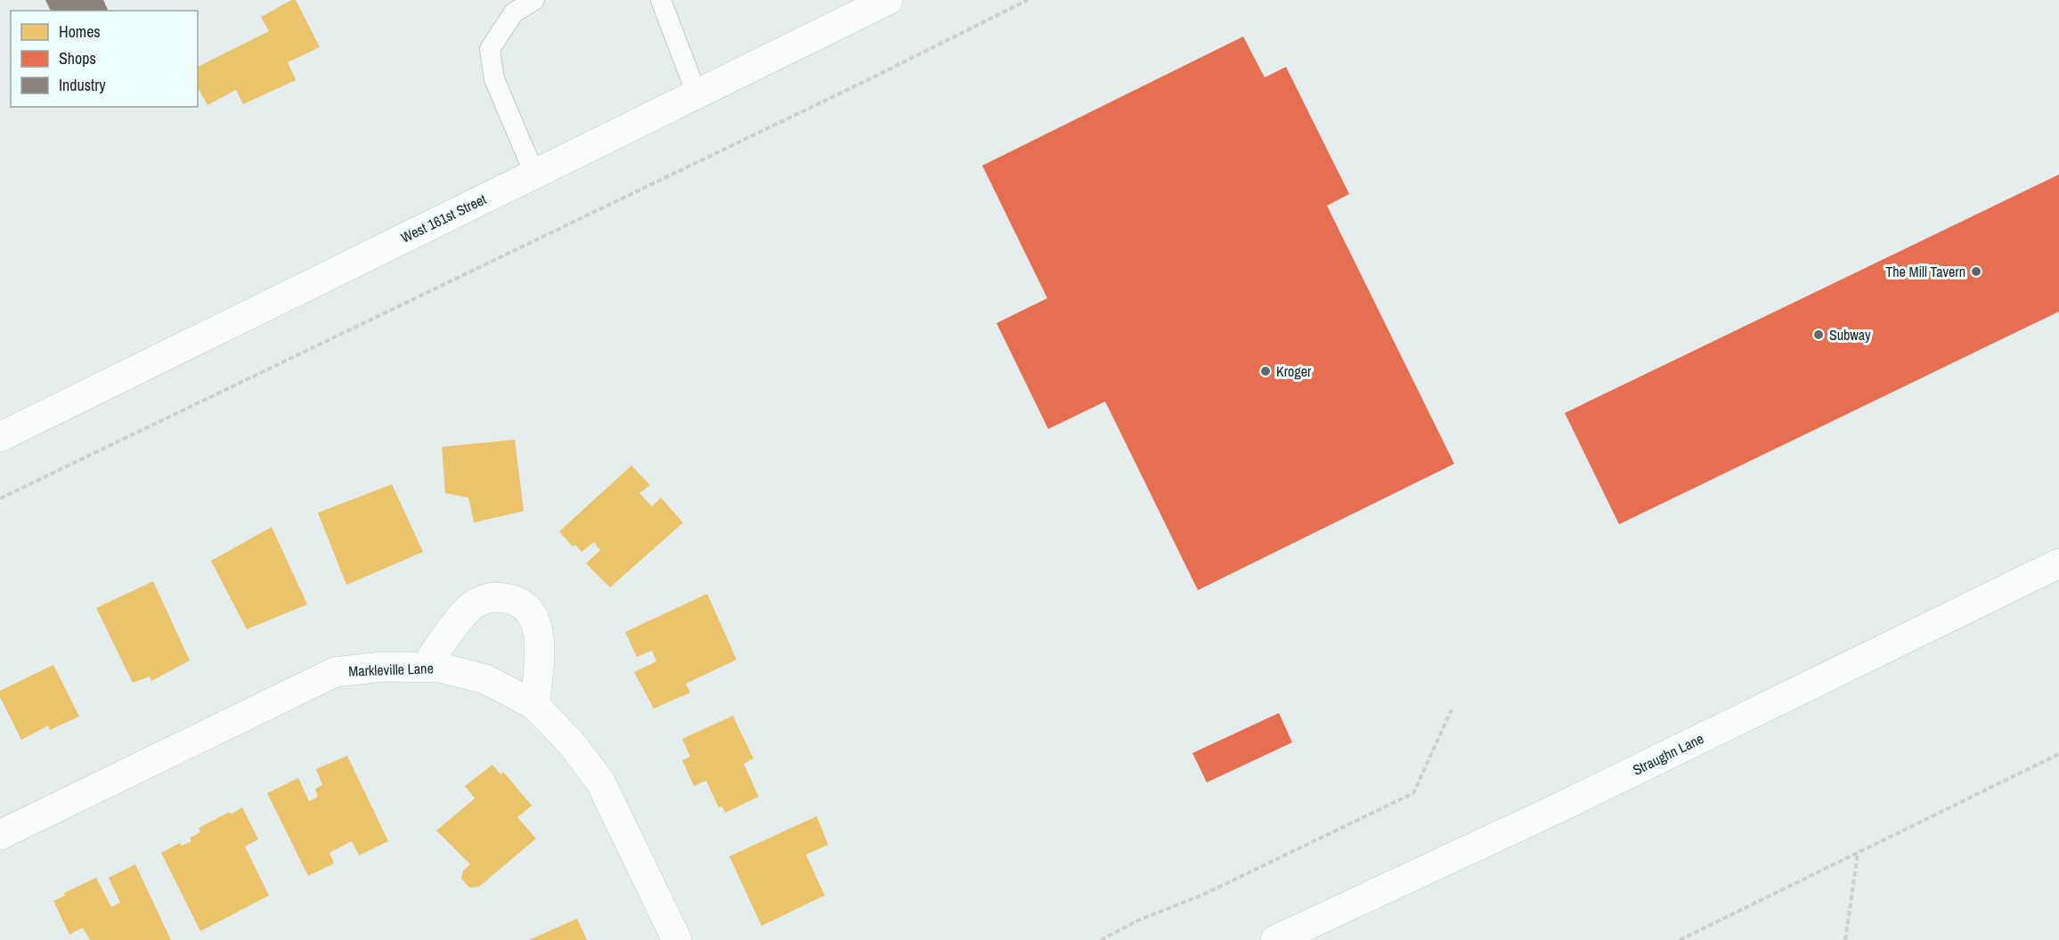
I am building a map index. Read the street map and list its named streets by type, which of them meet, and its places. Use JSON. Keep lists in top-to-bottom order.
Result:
{
  "streets": {
    "street": ["West 161st Street", "Markleville Lane", "Straughn Lane"]
  },
  "places": ["The Mill Tavern", "Subway", "Kroger"],
  "legend": ["Homes", "Shops", "Industry"]
}
